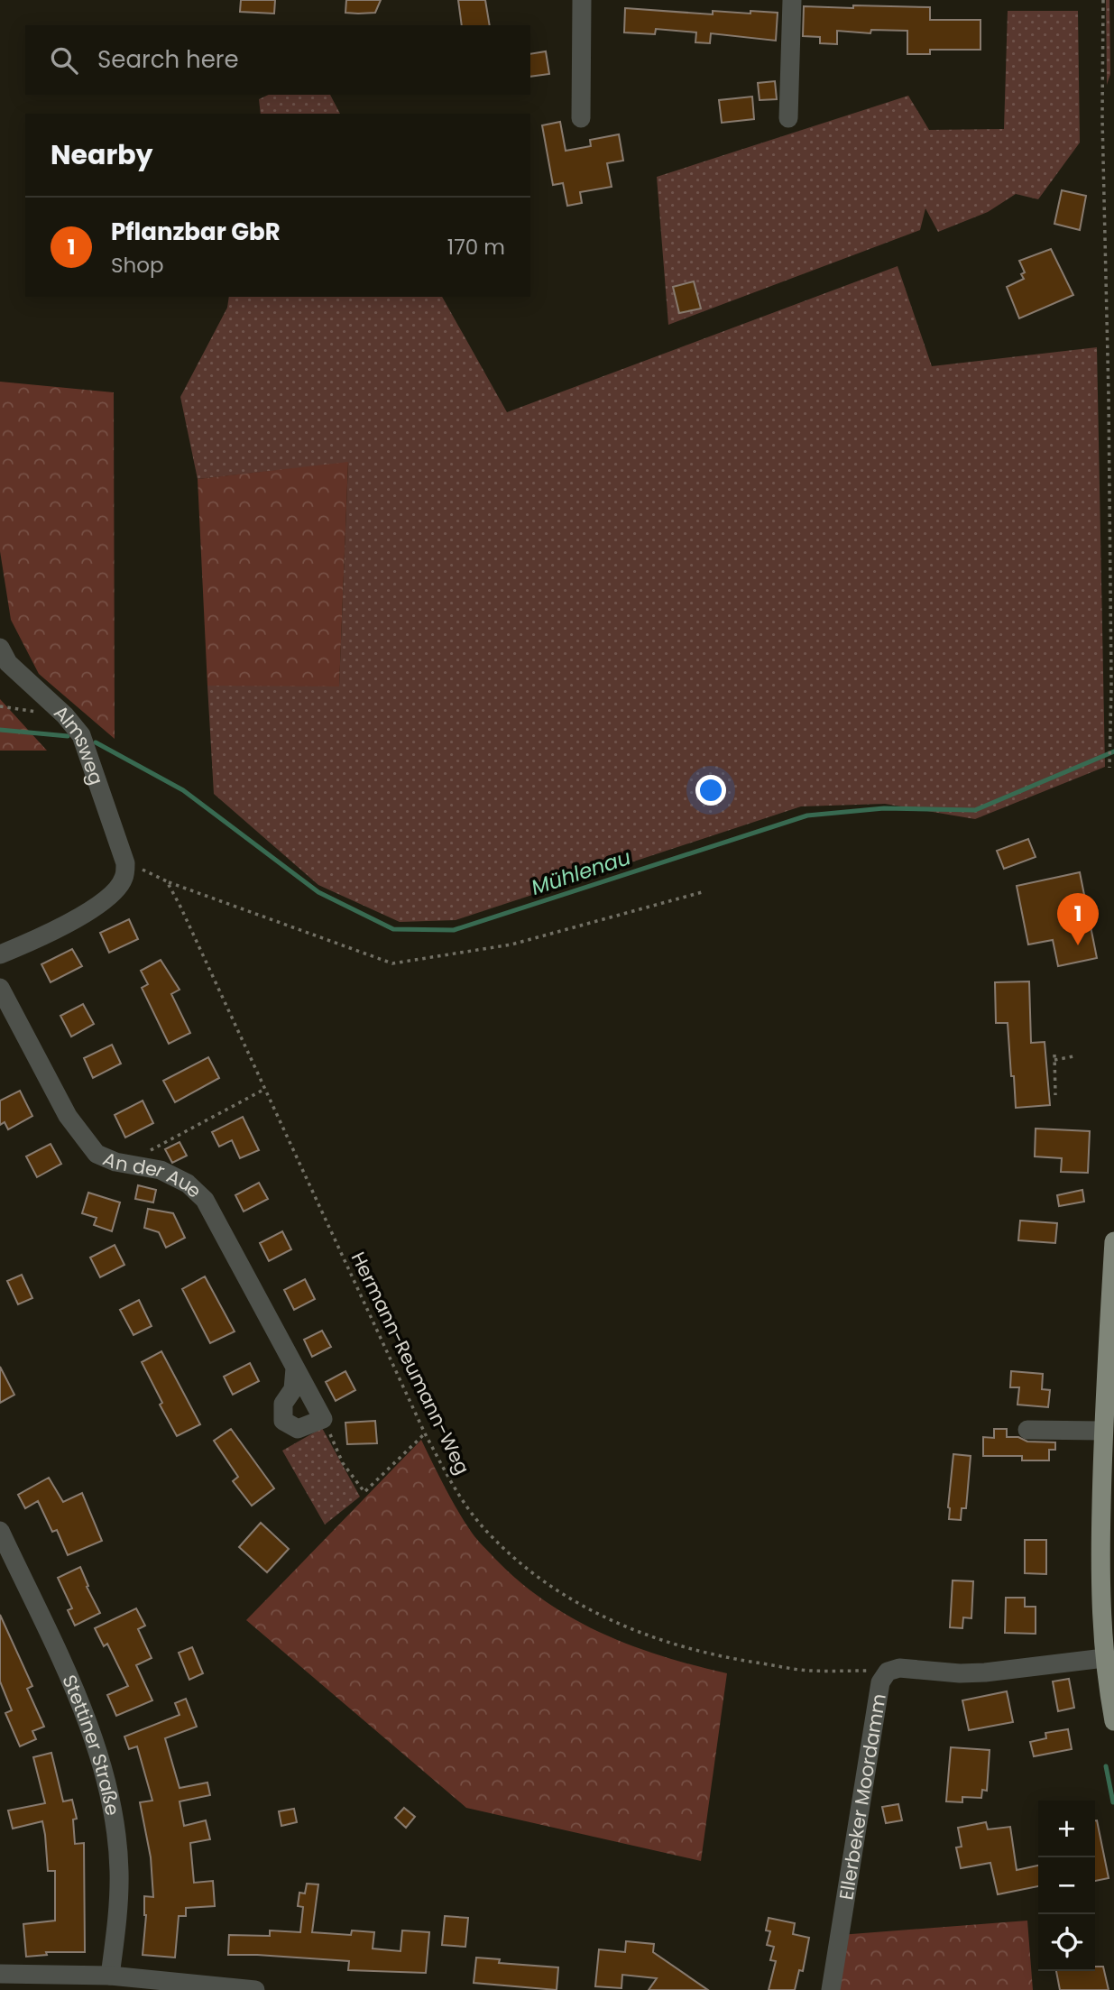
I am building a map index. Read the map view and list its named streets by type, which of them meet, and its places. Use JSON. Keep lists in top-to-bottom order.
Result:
{
  "streets": {
    "street": [
      "Almsweg",
      "An der Aue",
      "Stettiner Straße",
      "Ellerbeker Moordamm"
    ],
    "path": ["Hermann-Reumann-Weg"]
  },
  "crossings": [
    ["Hermann-Reumann-Weg", "Ellerbeker Moordamm"]
  ],
  "water": ["Mühlenau"],
  "page": {
    "search": "Search here",
    "heading": "Nearby",
    "list": [
      {
        "mark": "1",
        "name": "Pflanzbar GbR",
        "note": "Shop",
        "value": "170 m"
      }
    ],
    "pins": "1",
    "map_buttons": ["+", "−"]
  }
}
